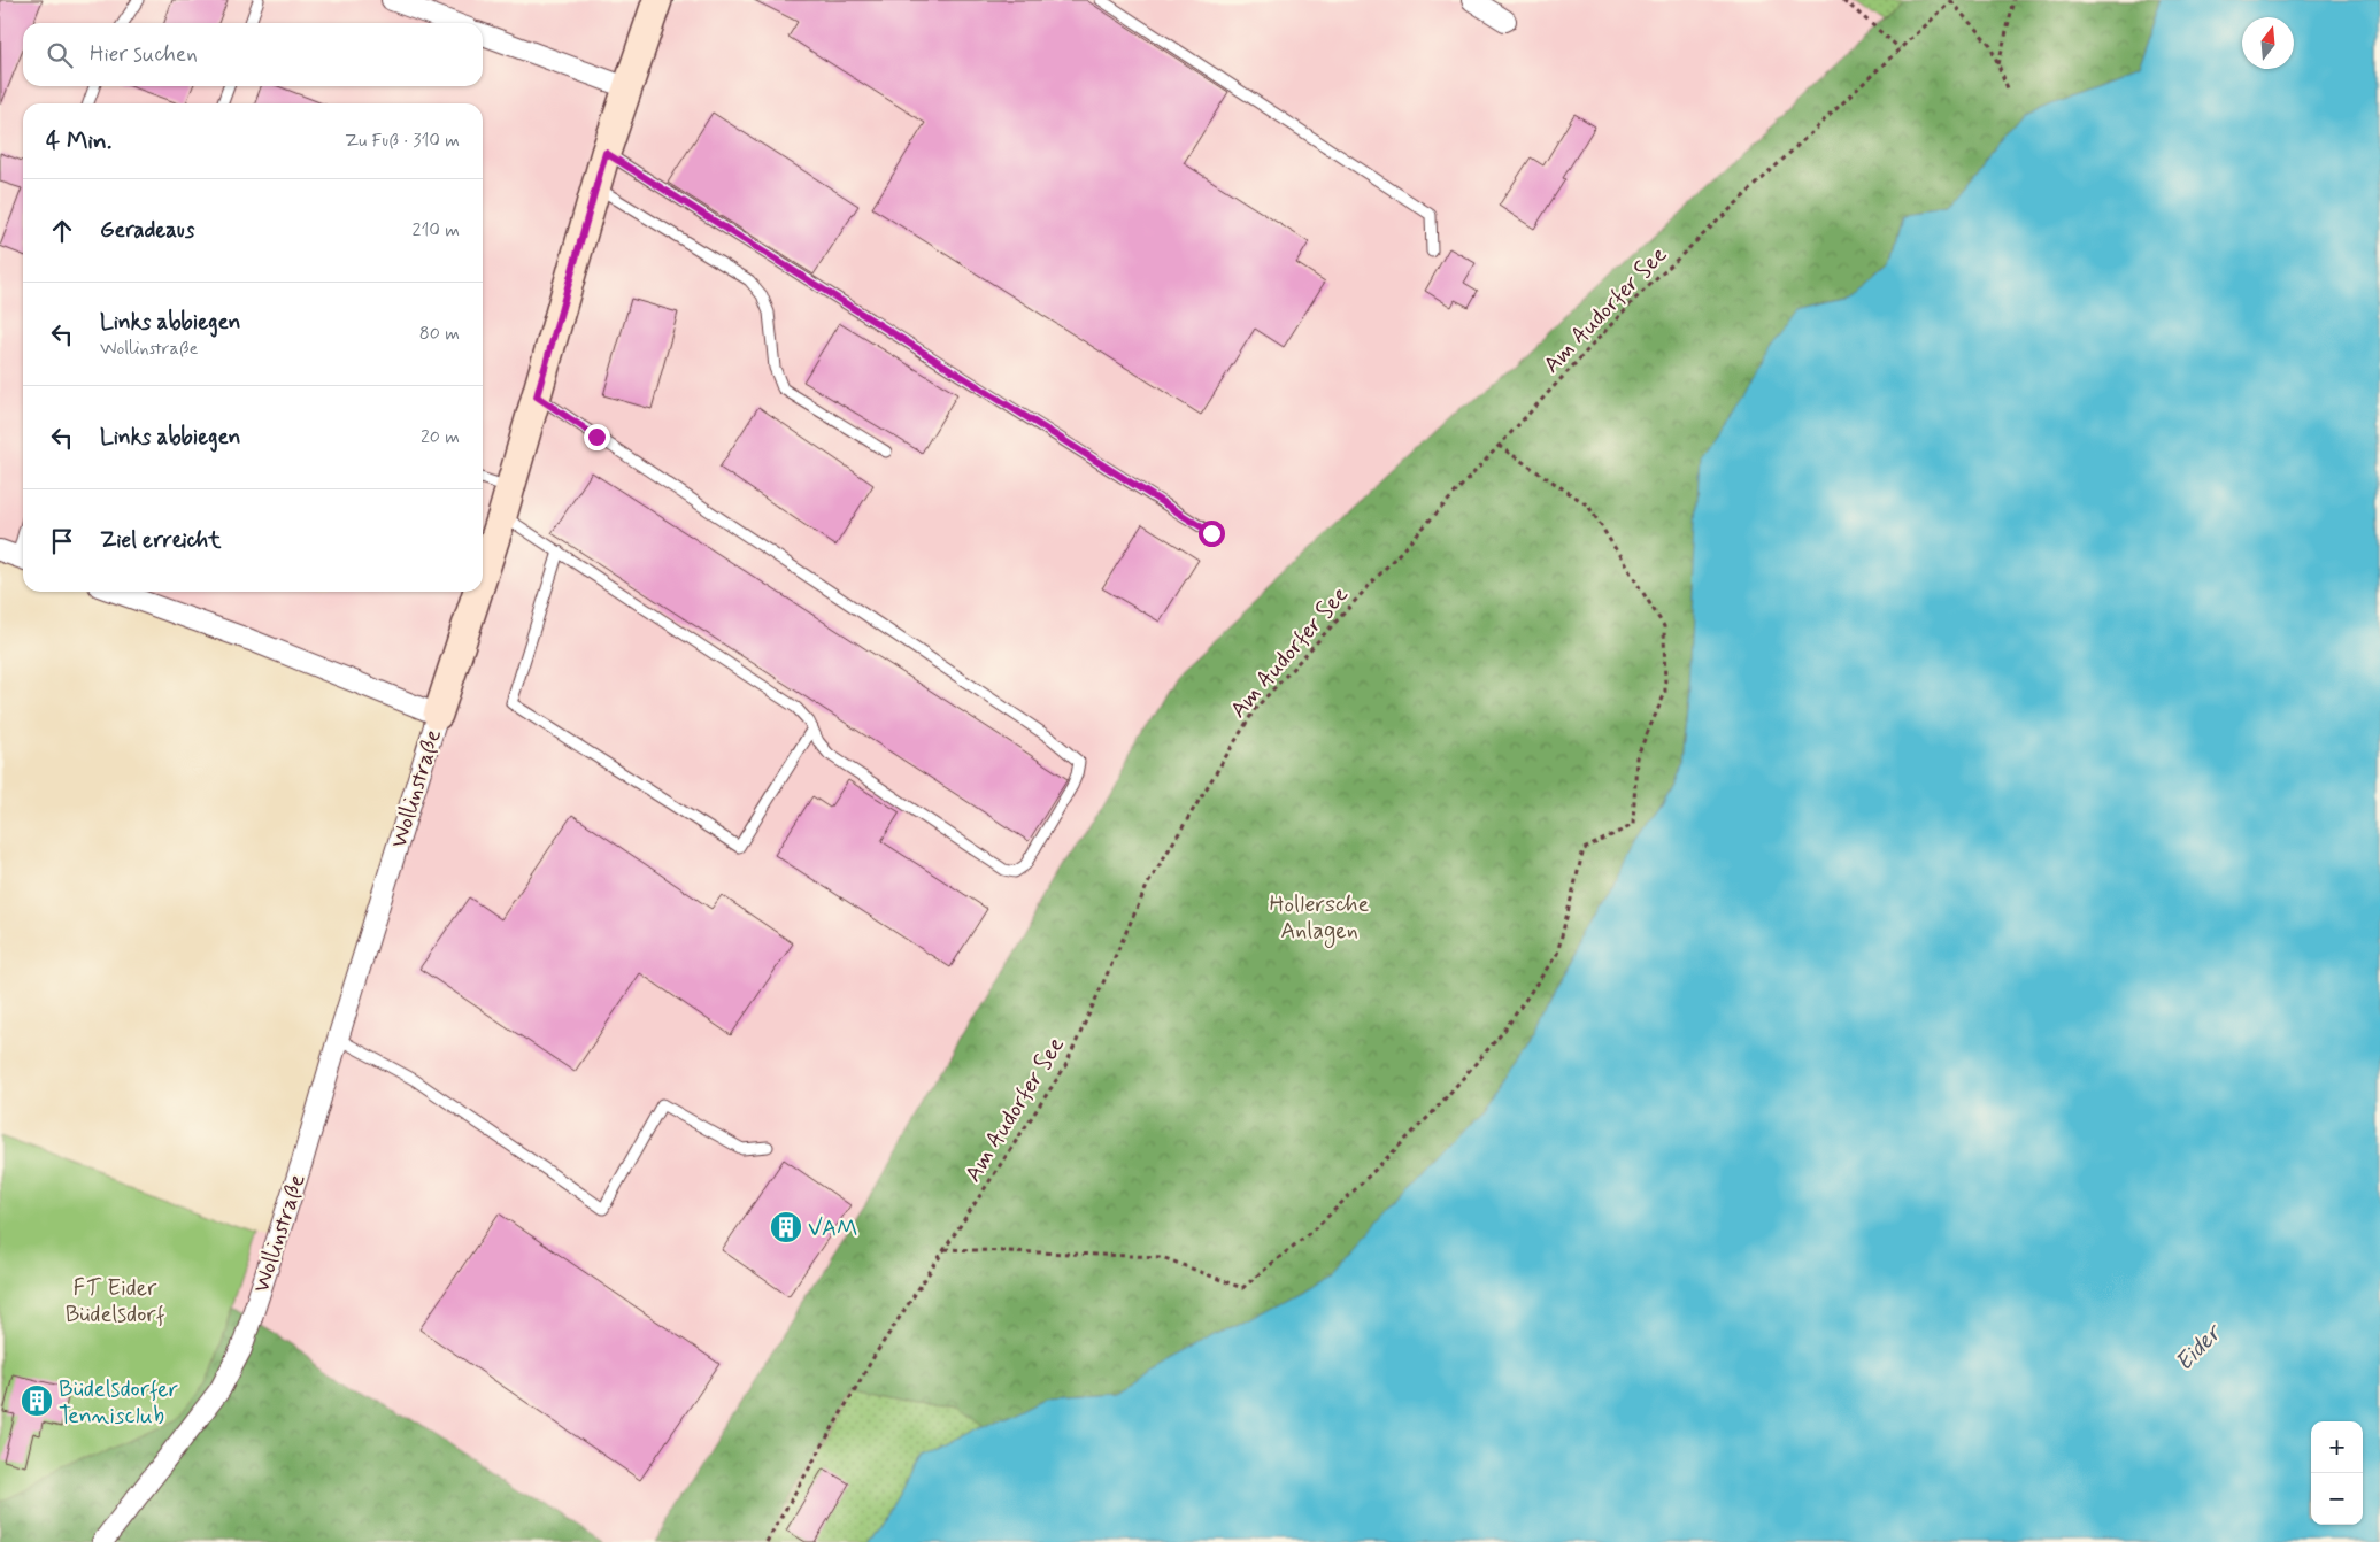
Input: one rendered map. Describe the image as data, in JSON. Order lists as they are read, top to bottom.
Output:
{
  "streets": {
    "street": ["Wollinstraße"],
    "path": ["Am Audorfer See"]
  },
  "water": ["Eider"],
  "parks": ["Hollersche Anlagen", "FT Eider Büdelsdorf"],
  "places": {
    "building": ["VAM", "Büdelsdorfer Tennisclub"]
  },
  "north": "top",
  "page": {
    "search": "Hier suchen",
    "heading": ["4 Min.", "Zu Fuß · 310 m"],
    "list": [
      ["Geradeaus", "210 m"],
      ["Links abbiegen", "Wollinstraße", "80 m"],
      ["Links abbiegen", "20 m"],
      "Ziel erreicht"
    ],
    "map_buttons": ["+", "−"]
  }
}
